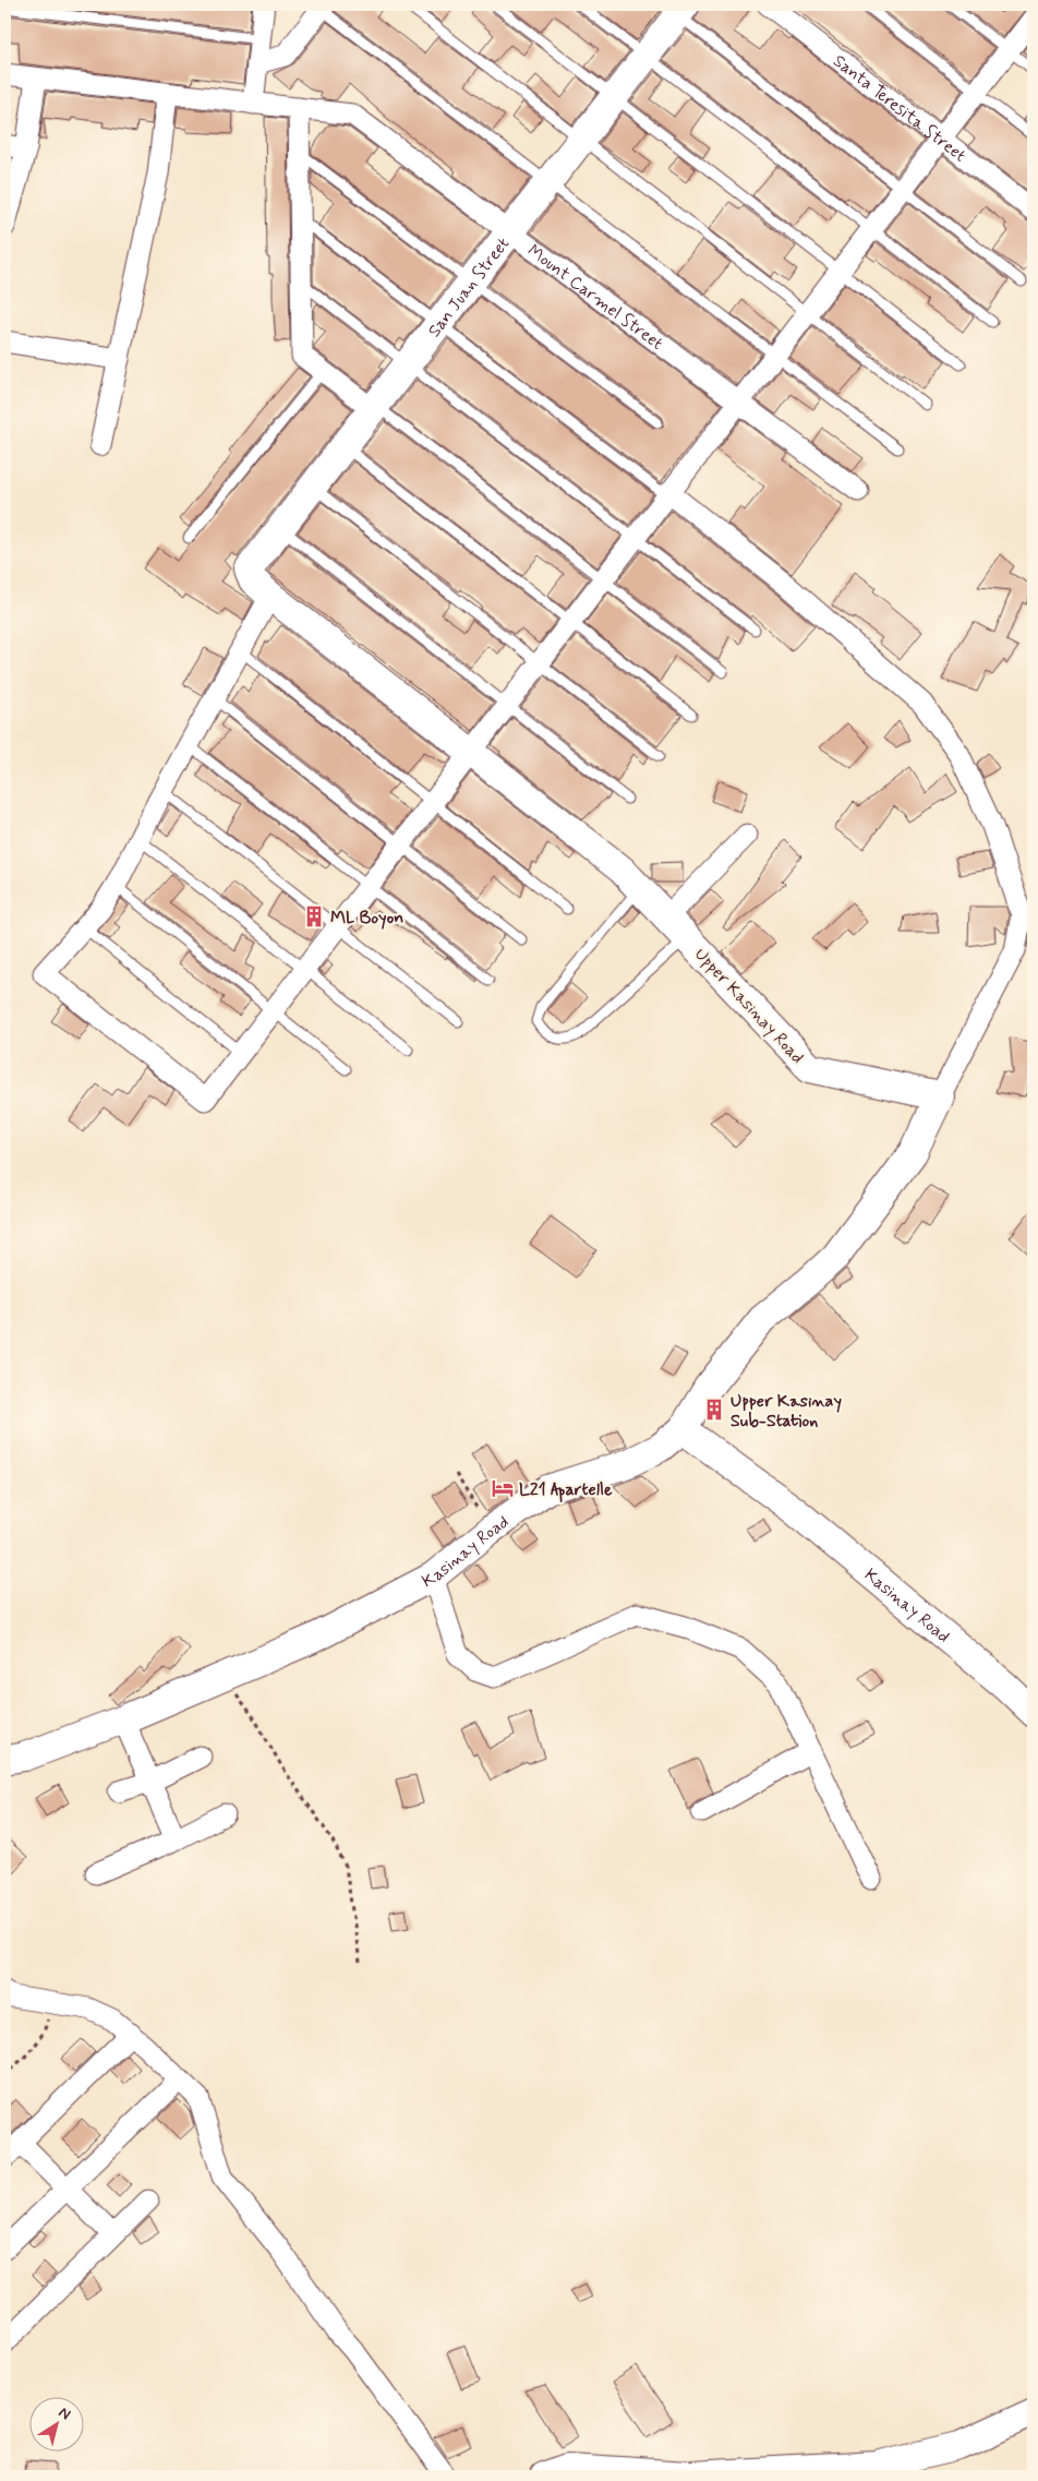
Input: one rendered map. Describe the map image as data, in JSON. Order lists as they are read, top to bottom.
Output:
{
  "streets": {
    "street": [
      "Santa Teresita Street",
      "San Juan Street",
      "Mount Carmel Street",
      "Upper Kasinay Road",
      "Kasinay Road"
    ]
  },
  "crossings": [
    ["San Juan Street", "Mount Carmel Street"],
    ["San Juan Street", "Upper Kasinay Road"]
  ],
  "places": {
    "building": ["ML Boyon", "Upper Kasinay Sub-Station"],
    "hotel": ["L21 Apartelle"]
  },
  "north": "top right"
}
